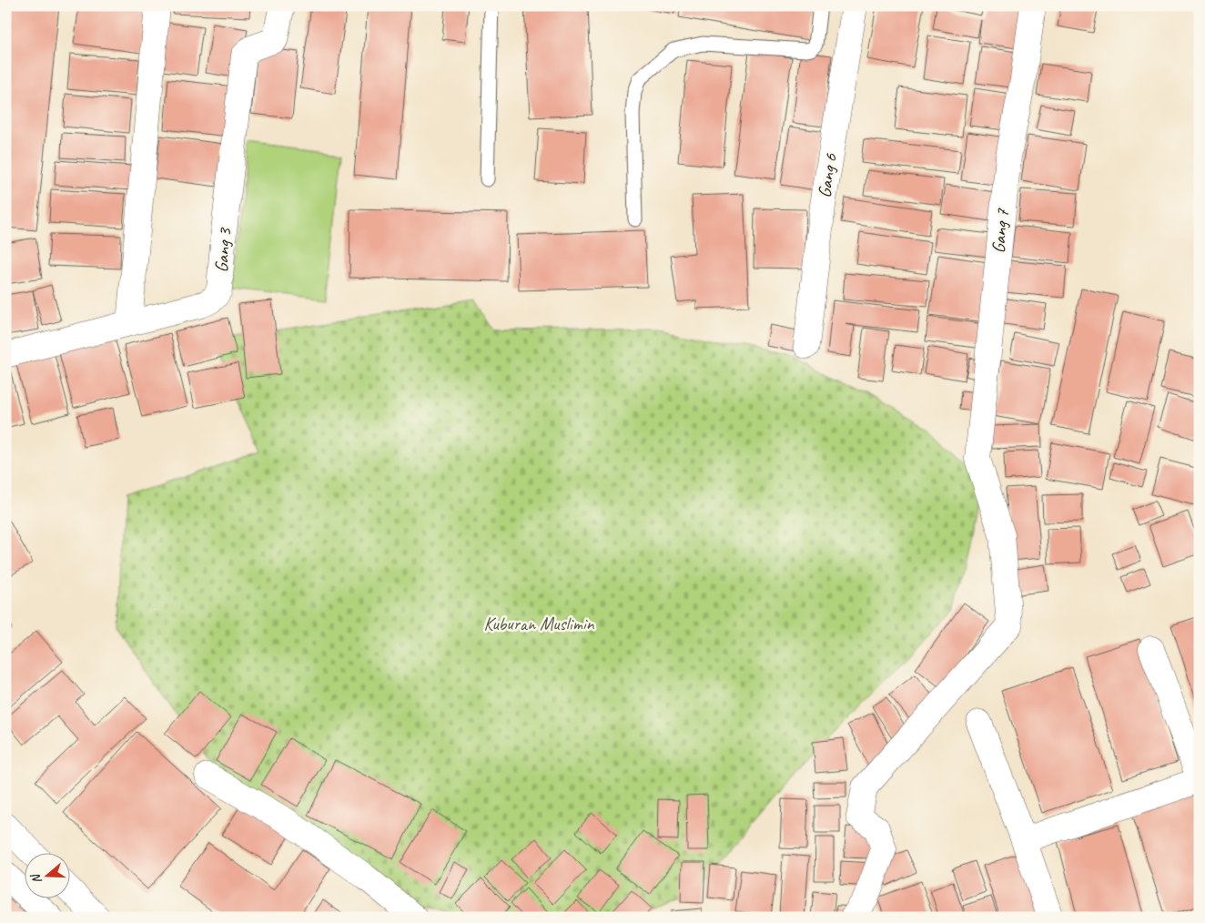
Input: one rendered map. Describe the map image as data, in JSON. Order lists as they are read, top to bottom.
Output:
{
  "streets": {
    "street": ["Gang 6", "Gang 7", "Gang 3"]
  },
  "parks": ["Kuburan Muslimin"],
  "north": "left"
}
